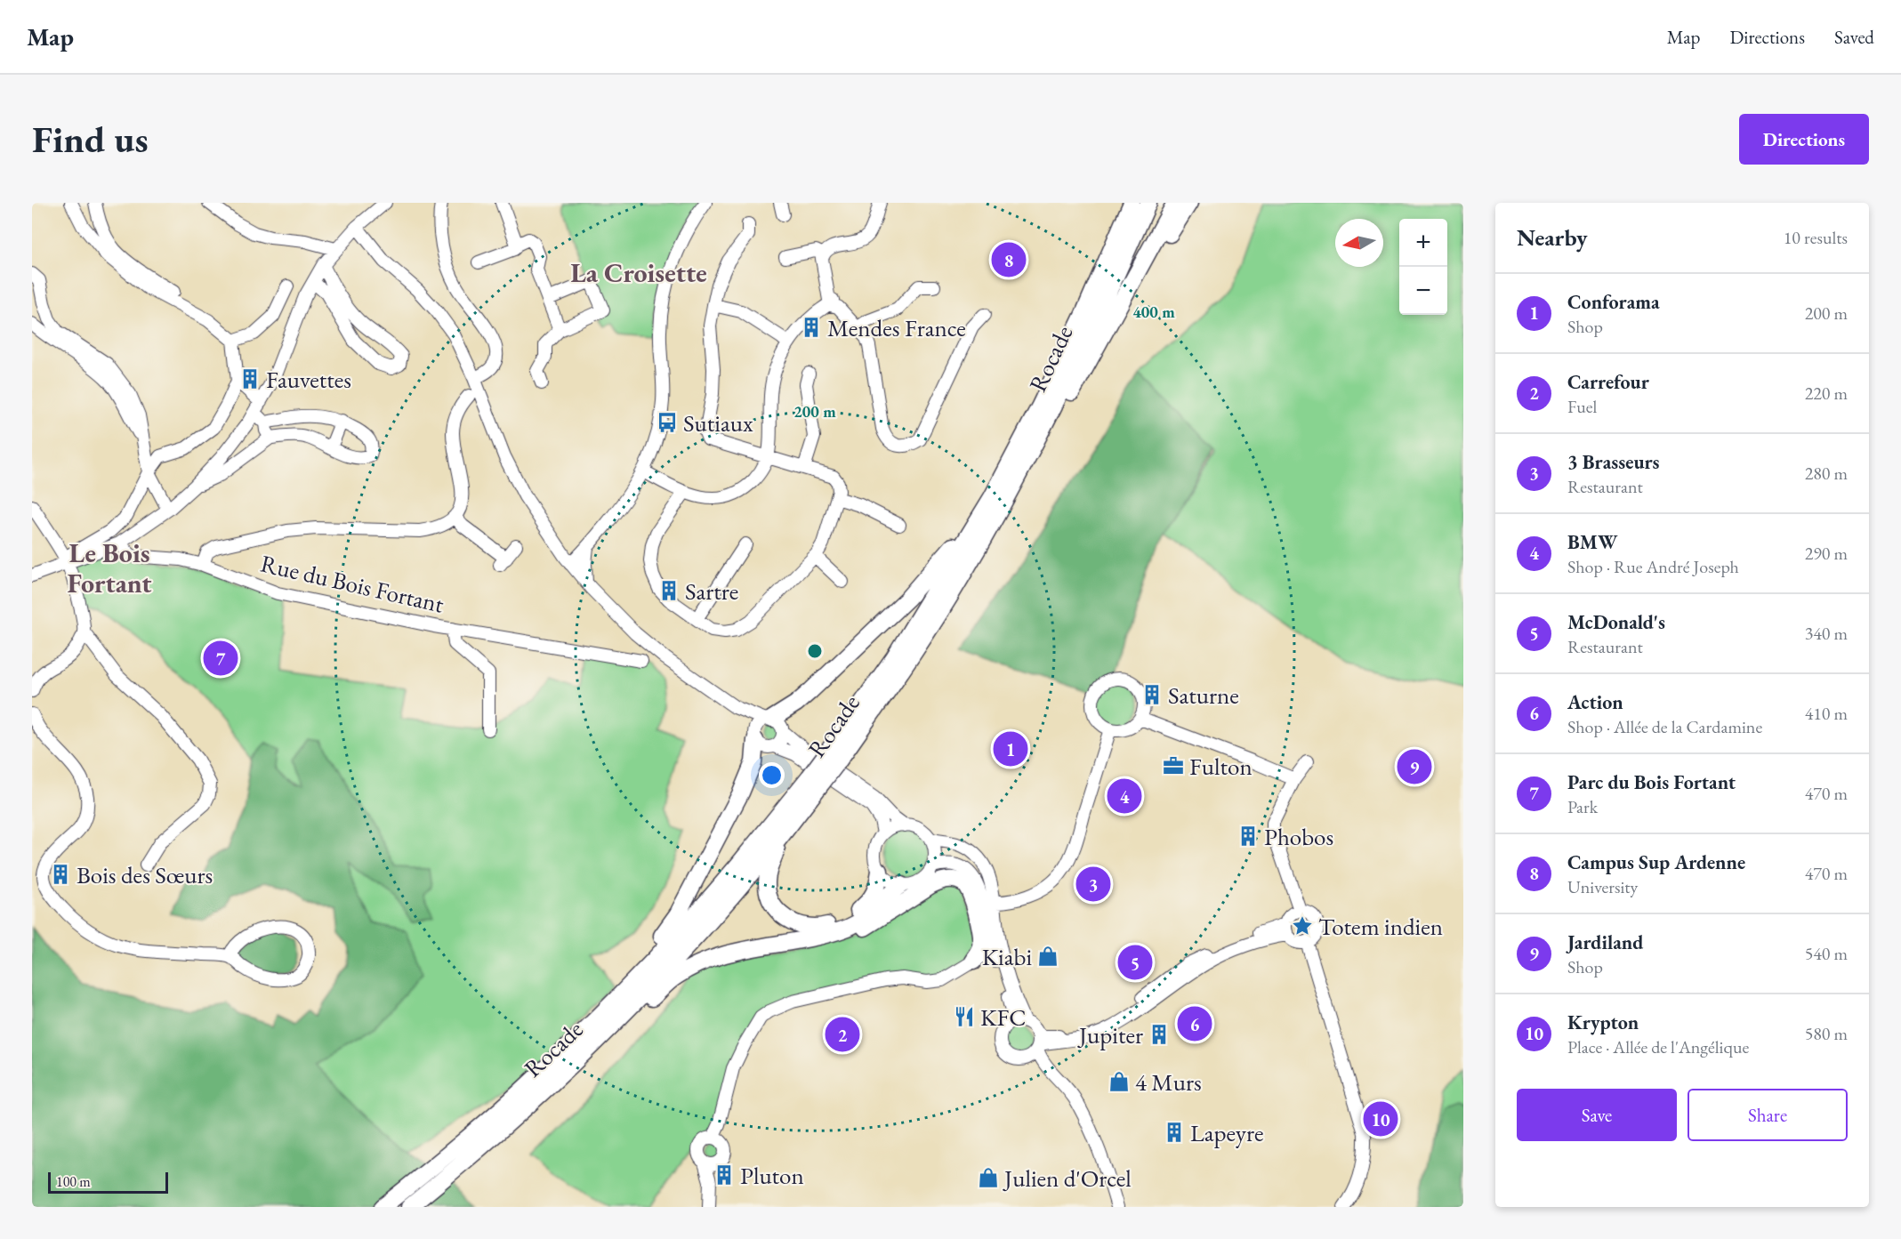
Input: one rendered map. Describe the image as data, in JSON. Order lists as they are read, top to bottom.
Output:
{
  "streets": {
    "highway": ["Rocade"],
    "street": ["Rue du Bois Fortant"]
  },
  "districts": ["La Croisette", "Le Bois Fortant"],
  "places": {
    "building": [
      "Mendes France",
      "Fauvettes",
      "Sartre",
      "Saturne",
      "Phobos",
      "Bois des Sœurs",
      "Jupiter",
      "Lapeyre",
      "Pluton"
    ],
    "bus stop": ["Sutiaux"],
    "office": ["Fulton"],
    "place": ["Totem indien"],
    "shop": ["Kiabi", "4 Murs", "Julien d'Orcel"],
    "restaurant": ["KFC"]
  },
  "scale_bar": "100 m",
  "north": "left",
  "page": {
    "header": "Map",
    "nav": ["Map", "Directions", "Saved"],
    "buttons": [
      "Directions",
      ["Save", "Share"]
    ],
    "title": "Find us",
    "heading": ["Nearby", "10 results"],
    "map_buttons": ["+", "−"],
    "pins": [
      "8",
      "7",
      "1",
      "9",
      "4",
      "3",
      "5",
      "6",
      "2",
      "10"
    ],
    "list": [
      {
        "mark": "1",
        "name": "Conforama",
        "note": "Shop",
        "value": "200 m"
      },
      {
        "mark": "2",
        "name": "Carrefour",
        "note": "Fuel",
        "value": "220 m"
      },
      {
        "mark": "3",
        "name": "3 Brasseurs",
        "note": "Restaurant",
        "value": "280 m"
      },
      {
        "mark": "4",
        "name": "BMW",
        "note": "Shop · Rue André Joseph",
        "value": "290 m"
      },
      {
        "mark": "5",
        "name": "McDonald's",
        "note": "Restaurant",
        "value": "340 m"
      },
      {
        "mark": "6",
        "name": "Action",
        "note": "Shop · Allée de la Cardamine",
        "value": "410 m"
      },
      {
        "mark": "7",
        "name": "Parc du Bois Fortant",
        "note": "Park",
        "value": "470 m"
      },
      {
        "mark": "8",
        "name": "Campus Sup Ardenne",
        "note": "University",
        "value": "470 m"
      },
      {
        "mark": "9",
        "name": "Jardiland",
        "note": "Shop",
        "value": "540 m"
      },
      {
        "mark": "10",
        "name": "Krypton",
        "note": "Place · Allée de l'Angélique",
        "value": "580 m"
      }
    ],
    "scale": "100 m"
  },
  "rings": ["400 m", "200 m"]
}
